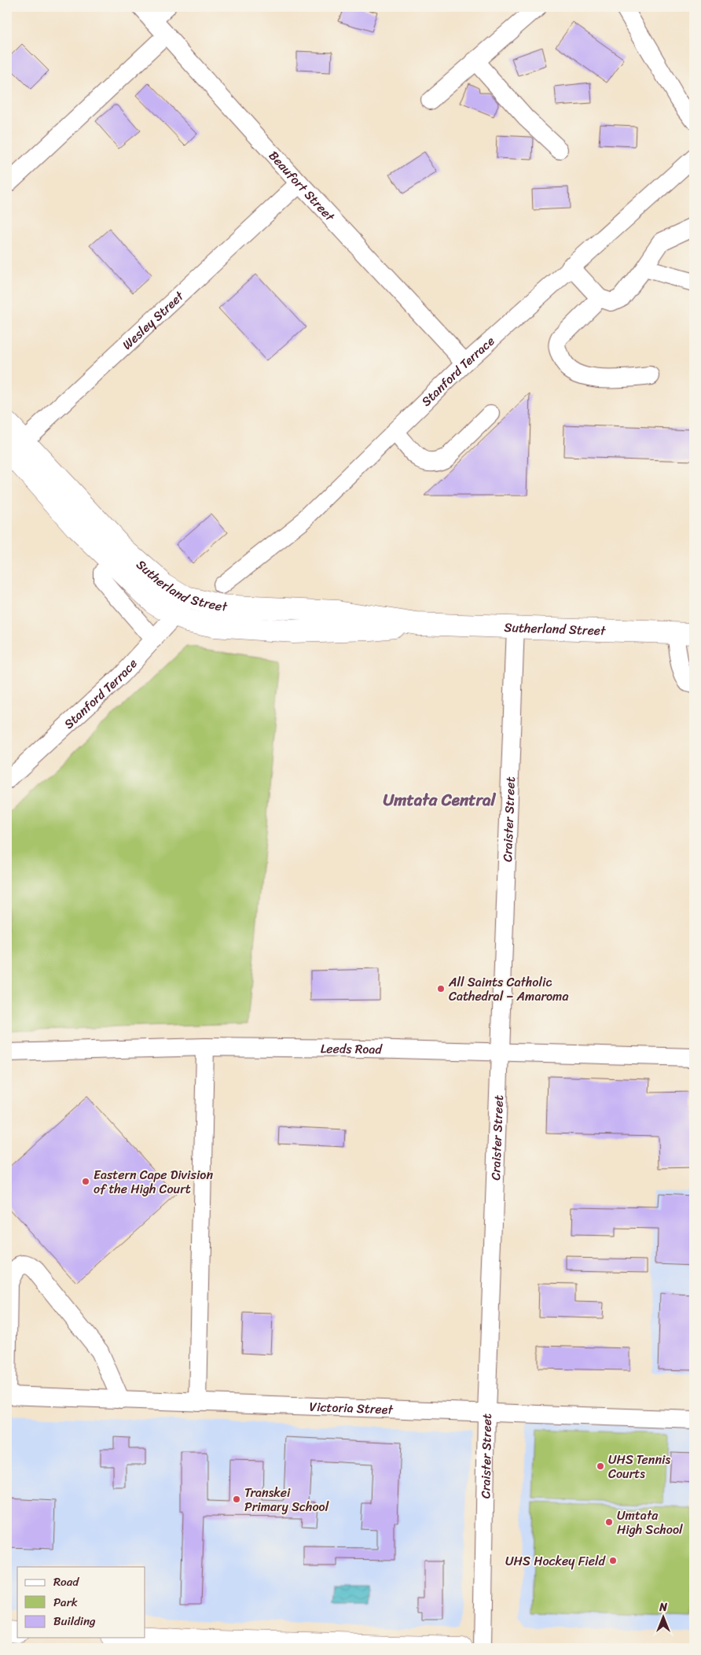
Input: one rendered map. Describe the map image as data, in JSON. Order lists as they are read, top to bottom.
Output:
{
  "streets": {
    "main road": ["Sutherland Street"],
    "street": [
      "Beaufort Street",
      "Wesley Street",
      "Stanford Terrace",
      "Craister Street",
      "Leeds Road",
      "Victoria Street"
    ]
  },
  "crossings": [
    ["Beaufort Street", "Wesley Street"],
    ["Beaufort Street", "Stanford Terrace"],
    ["Wesley Street", "Sutherland Street"],
    ["Stanford Terrace", "Sutherland Street"],
    ["Sutherland Street", "Craister Street"],
    ["Craister Street", "Leeds Road"],
    ["Craister Street", "Victoria Street"]
  ],
  "districts": ["Umtata Central"],
  "places": [
    "All Saints Catholic Cathedral – Amaroma",
    "Eastern Cape Division of the High Court",
    "UHS Tennis Courts",
    "Transkei Primary School",
    "Umtata High School",
    "UHS Hockey Field"
  ],
  "legend": ["Road", "Park", "Building"],
  "north": "top"
}
